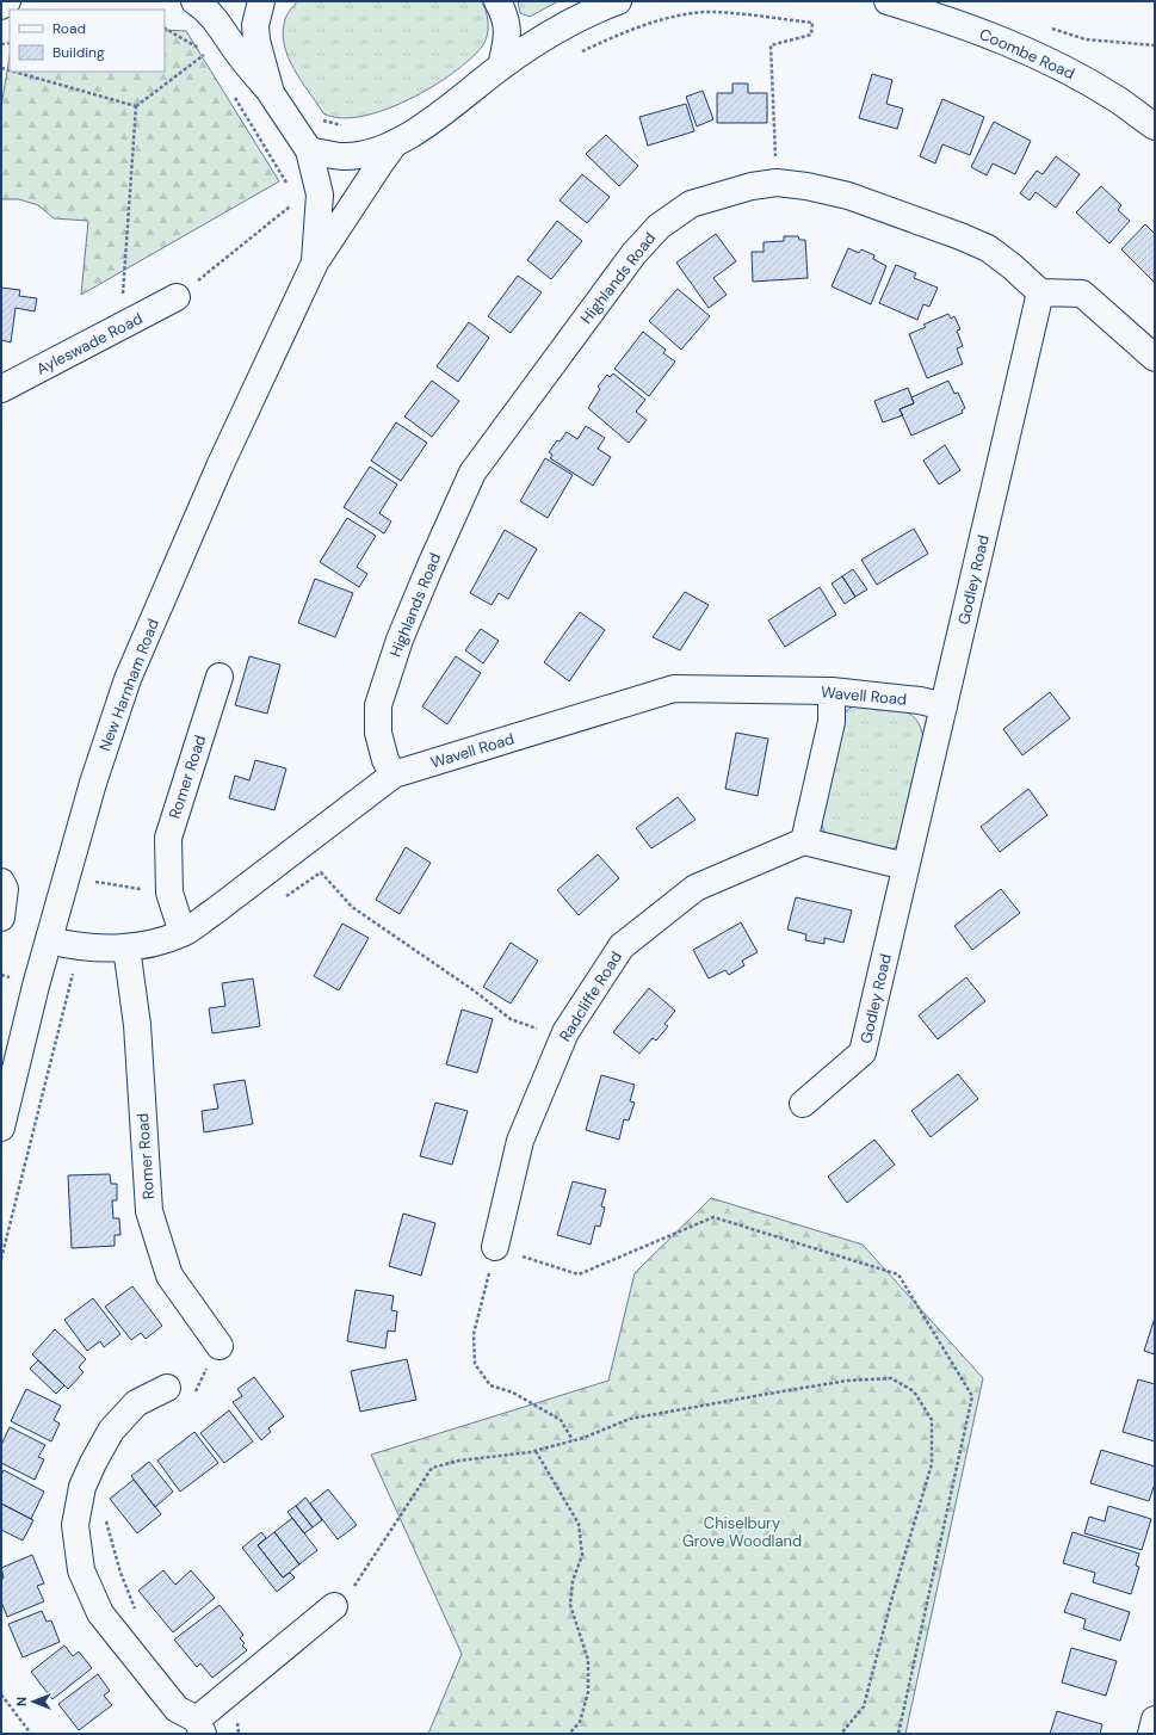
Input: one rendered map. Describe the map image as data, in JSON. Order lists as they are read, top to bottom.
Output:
{
  "streets": {
    "main road": [
      "Coombe Road",
      "Highlands Road",
      "Ayleswade Road",
      "Godley Road",
      "New Harnham Road",
      "Wavell Road",
      "Romer Road",
      "Radcliffe Road"
    ]
  },
  "crossings": [
    ["Highlands Road", "Godley Road"],
    ["Highlands Road", "Wavell Road"],
    ["Godley Road", "Wavell Road"],
    ["New Harnham Road", "Wavell Road"],
    ["Wavell Road", "Romer Road"]
  ],
  "parks": ["Chiselbury Grove Woodland"],
  "legend": ["Road", "Building"],
  "north": "left"
}
